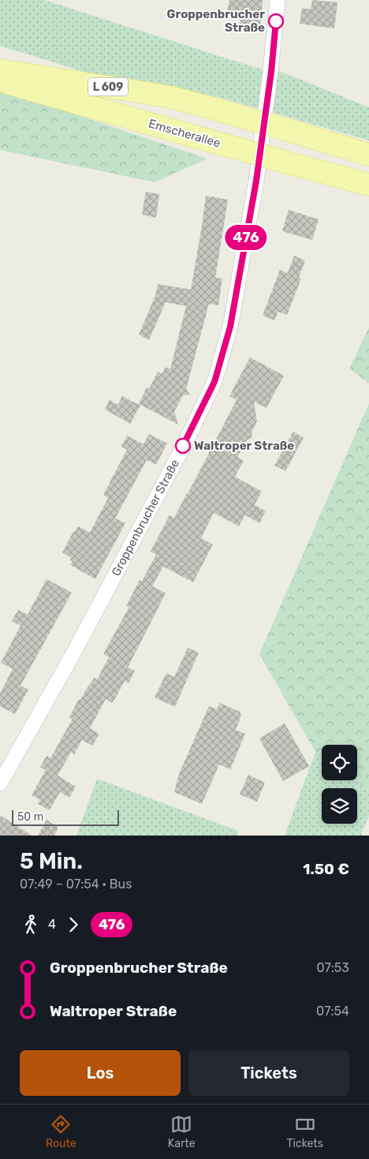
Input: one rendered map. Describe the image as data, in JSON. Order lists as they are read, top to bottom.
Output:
{
  "streets": {
    "main road": ["L 609", "Emscherallee"],
    "street": ["Groppenbrucher Straße"]
  },
  "places": ["Groppenbrucher Straße", "Waltroper Straße"],
  "lines": ["bus line 476"],
  "scale_bar": "50 m",
  "page": {
    "on_map": "476",
    "scale": "50 m",
    "heading": ["5 Min.", "07:49 – 07:54 · Bus", "1.50 €"],
    "legs": ["4", "476"],
    "list": [
      {
        "name": "Groppenbrucher Straße",
        "value": "07:53"
      },
      {
        "name": "Waltroper Straße",
        "value": "07:54"
      }
    ],
    "buttons": ["Los", "Tickets"],
    "tabs": ["Route", "Karte", "Tickets"]
  }
}
